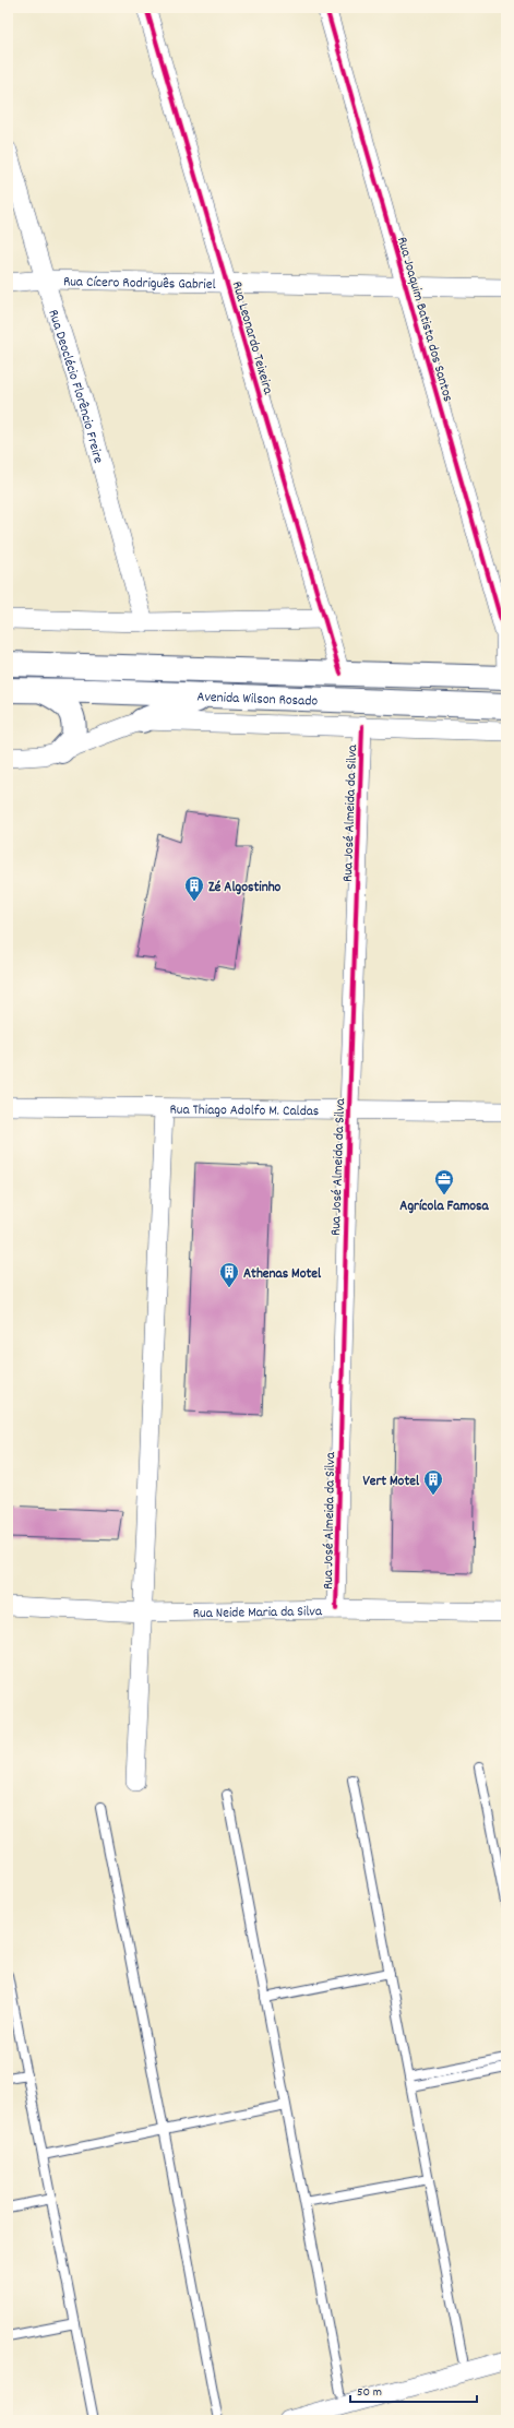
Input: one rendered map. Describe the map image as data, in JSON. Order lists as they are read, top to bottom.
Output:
{
  "streets": {
    "highway": ["Avenida Wilson Rosado"],
    "street": [
      "Rua Cícero Rodriguês Gabriel",
      "Rua Joaquim Batista dos Santos",
      "Rua Leonardo Teixeira",
      "Rua Deoclécio Florêncio Freire",
      "Rua José Almeida da Silva",
      "Rua Thiago Adolfo M. Caldas",
      "Rua Neide Maria da Silva"
    ]
  },
  "crossings": [
    ["Rua Cícero Rodriguês Gabriel", "Rua Joaquim Batista dos Santos"],
    ["Rua Cícero Rodriguês Gabriel", "Rua Leonardo Teixeira"],
    ["Rua Cícero Rodriguês Gabriel", "Rua Deoclécio Florêncio Freire"],
    ["Rua Joaquim Batista dos Santos", "Avenida Wilson Rosado"],
    ["Rua Leonardo Teixeira", "Avenida Wilson Rosado"],
    ["Rua José Almeida da Silva", "Rua Thiago Adolfo M. Caldas"],
    ["Rua José Almeida da Silva", "Rua Neide Maria da Silva"]
  ],
  "places": {
    "building": ["Zé Algostinho", "Athenas Motel", "Vert Motel"],
    "office": ["Agrícola Famosa"]
  },
  "scale_bar": "50 m"
}
